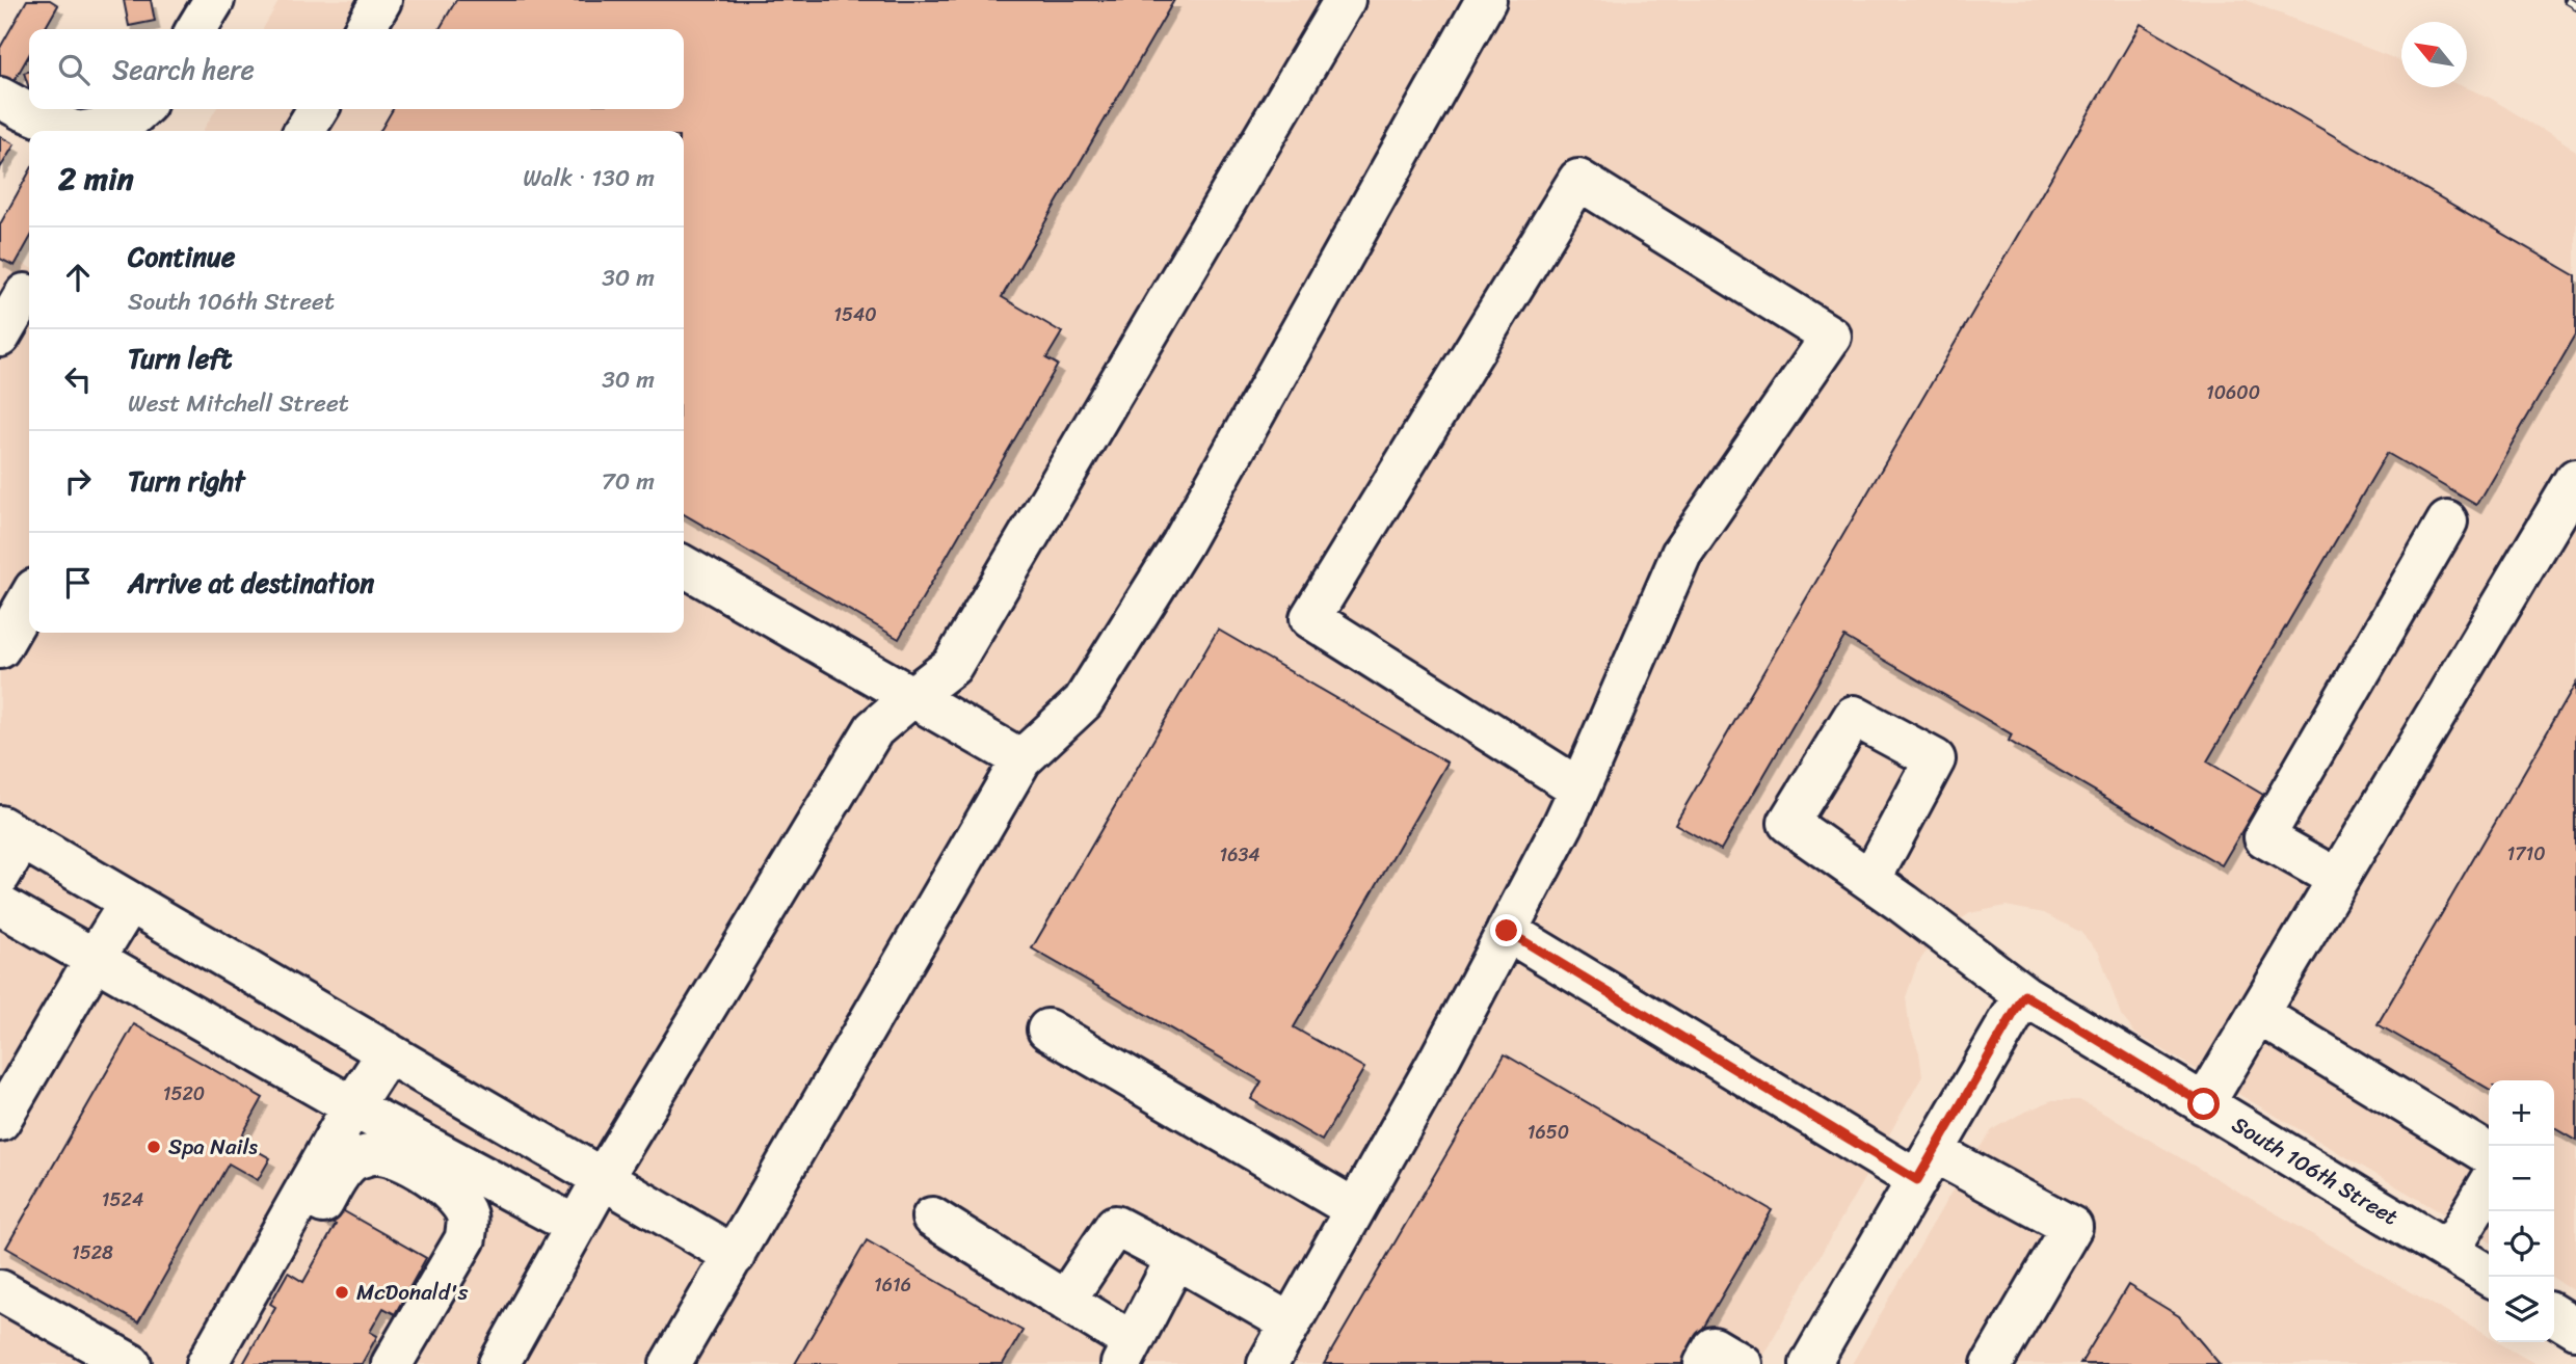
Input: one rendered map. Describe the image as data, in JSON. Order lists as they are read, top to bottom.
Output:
{
  "streets": {
    "street": ["South 106th Street"]
  },
  "places": ["Spa Nails", "McDonald's"],
  "house_numbers": [
    "1540",
    "10600",
    "1710",
    "1634",
    "1520",
    "1650",
    "1524",
    "1528",
    "1616"
  ],
  "north": "top left",
  "page": {
    "search": "Search here",
    "heading": ["2 min", "Walk · 130 m"],
    "list": [
      ["Continue", "South 106th Street", "30 m"],
      ["Turn left", "West Mitchell Street", "30 m"],
      ["Turn right", "70 m"],
      "Arrive at destination"
    ],
    "map_buttons": ["+", "−"]
  }
}
